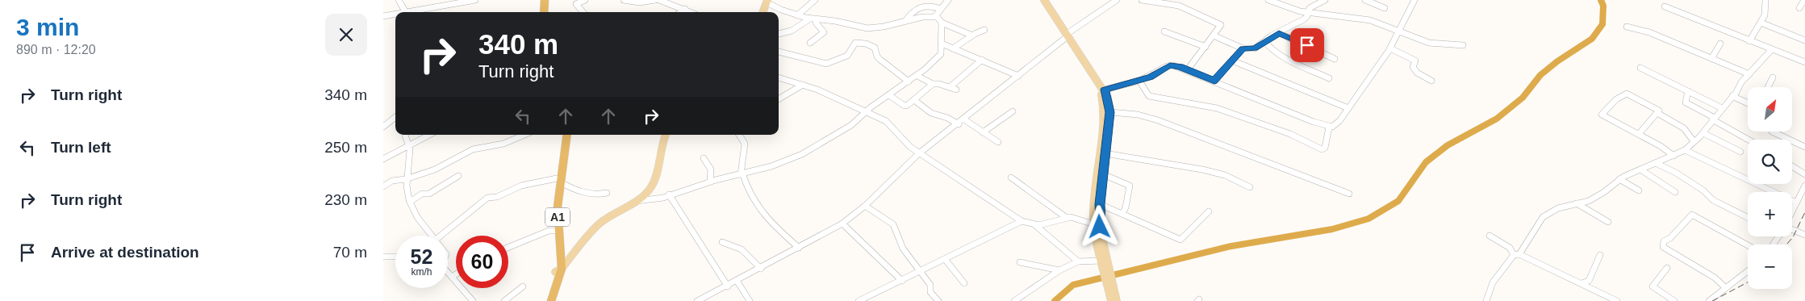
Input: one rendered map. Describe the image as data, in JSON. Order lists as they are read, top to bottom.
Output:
{
  "streets": {
    "highway": ["A1"]
  },
  "north": "top right",
  "page": {
    "heading": ["3 min", "890 m · 12:20"],
    "turn": ["340 m", "Turn right"],
    "list": [
      {
        "name": "Turn right",
        "value": "340 m"
      },
      {
        "name": "Turn left",
        "value": "250 m"
      },
      {
        "name": "Turn right",
        "value": "230 m"
      },
      {
        "name": "Arrive at destination",
        "value": "70 m"
      }
    ],
    "map_buttons": ["+", "−"],
    "speed": "52 km/h",
    "limit": "60"
  }
}
